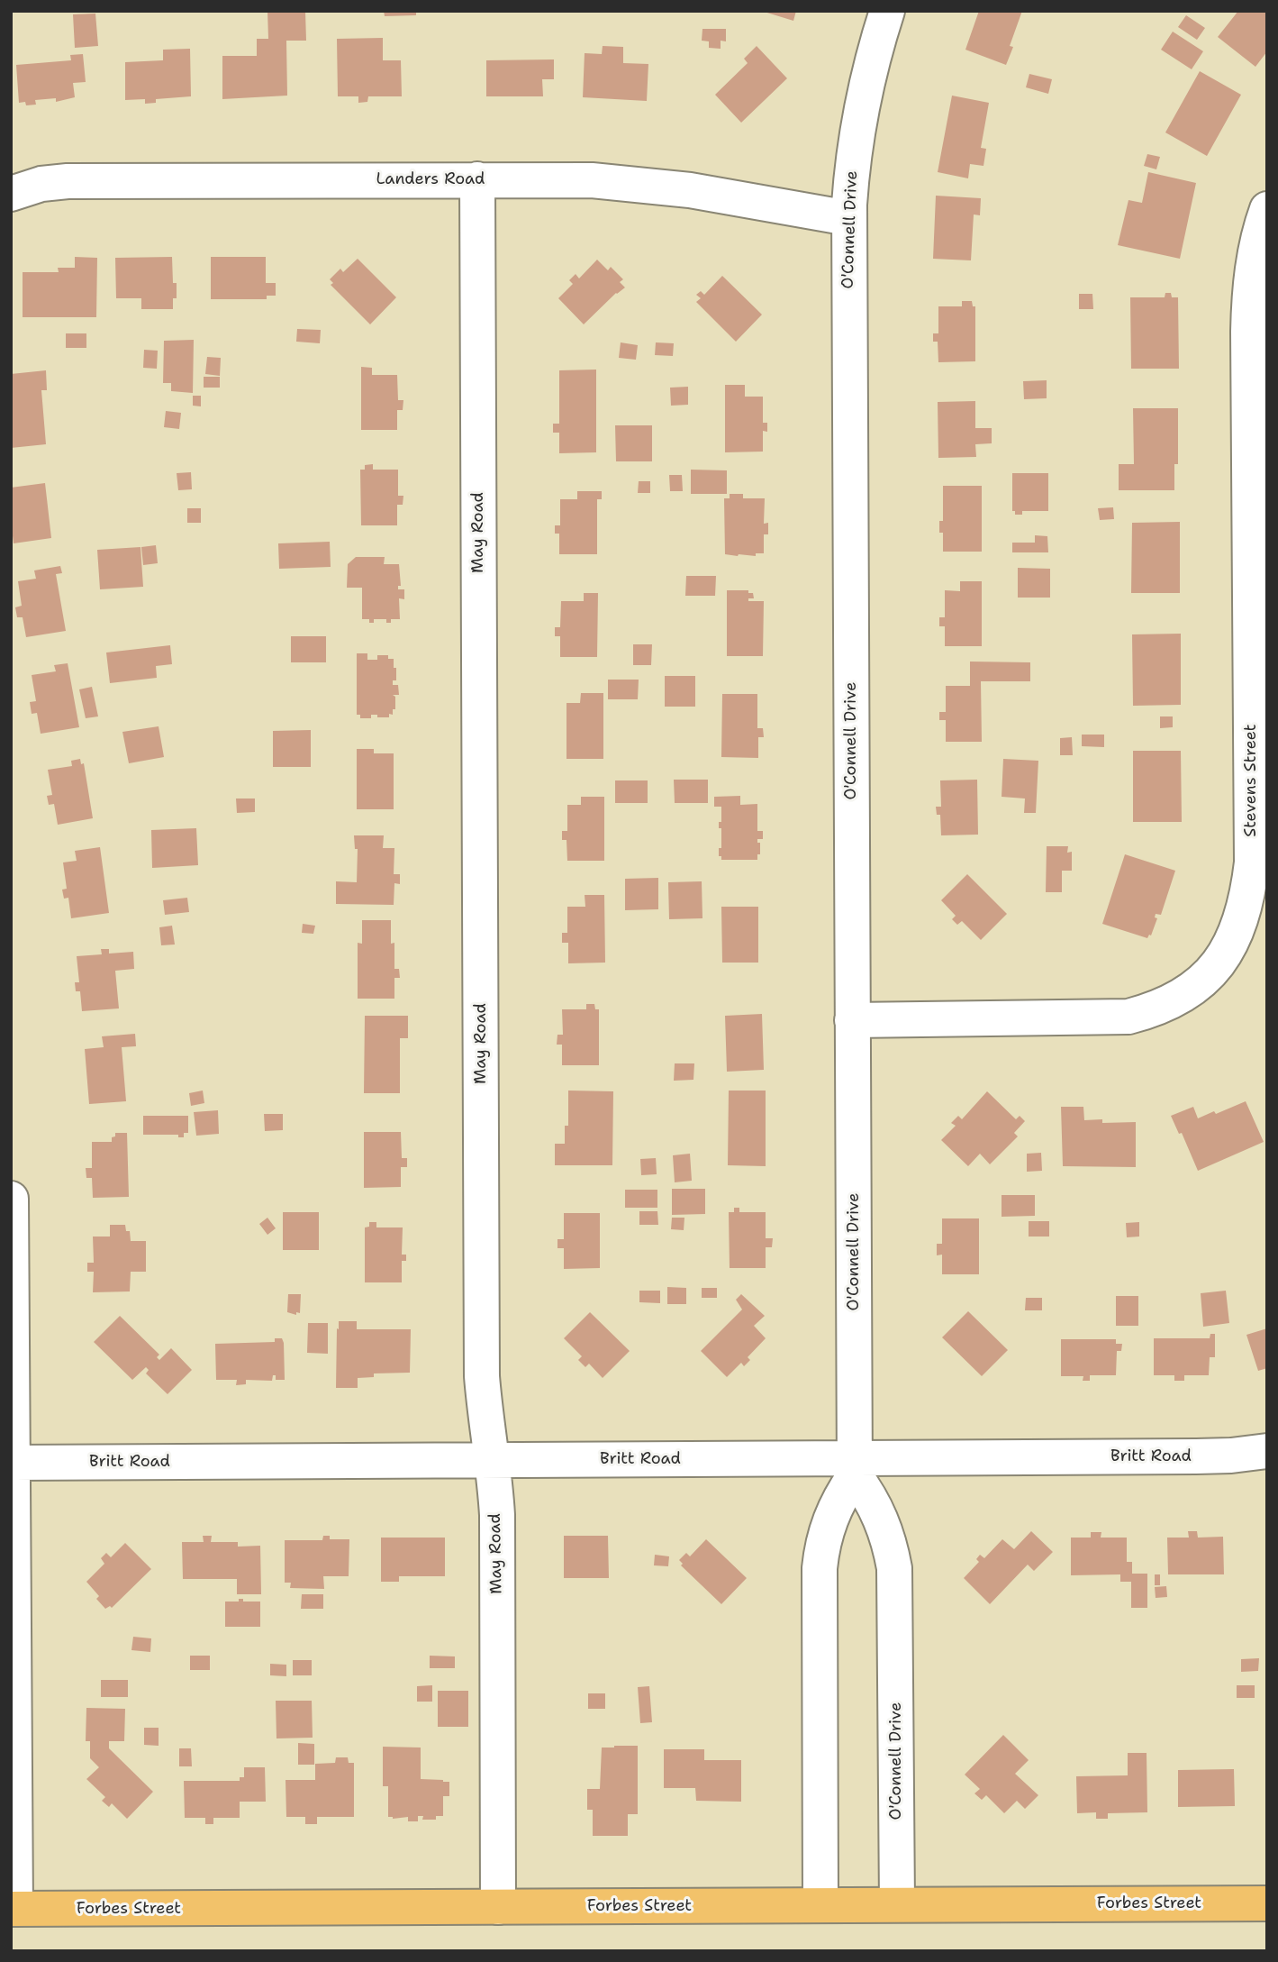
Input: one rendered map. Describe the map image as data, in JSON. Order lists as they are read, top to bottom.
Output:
{
  "streets": {
    "main road": ["Forbes Street"],
    "street": [
      "Landers Road",
      "O'Connell Drive",
      "May Road",
      "Stevens Street",
      "Britt Road"
    ]
  },
  "crossings": [
    ["Landers Road", "O'Connell Drive"],
    ["Landers Road", "May Road"],
    ["O'Connell Drive", "Stevens Street"],
    ["O'Connell Drive", "Britt Road"],
    ["O'Connell Drive", "Forbes Street"],
    ["May Road", "Britt Road"],
    ["May Road", "Forbes Street"]
  ]
}
